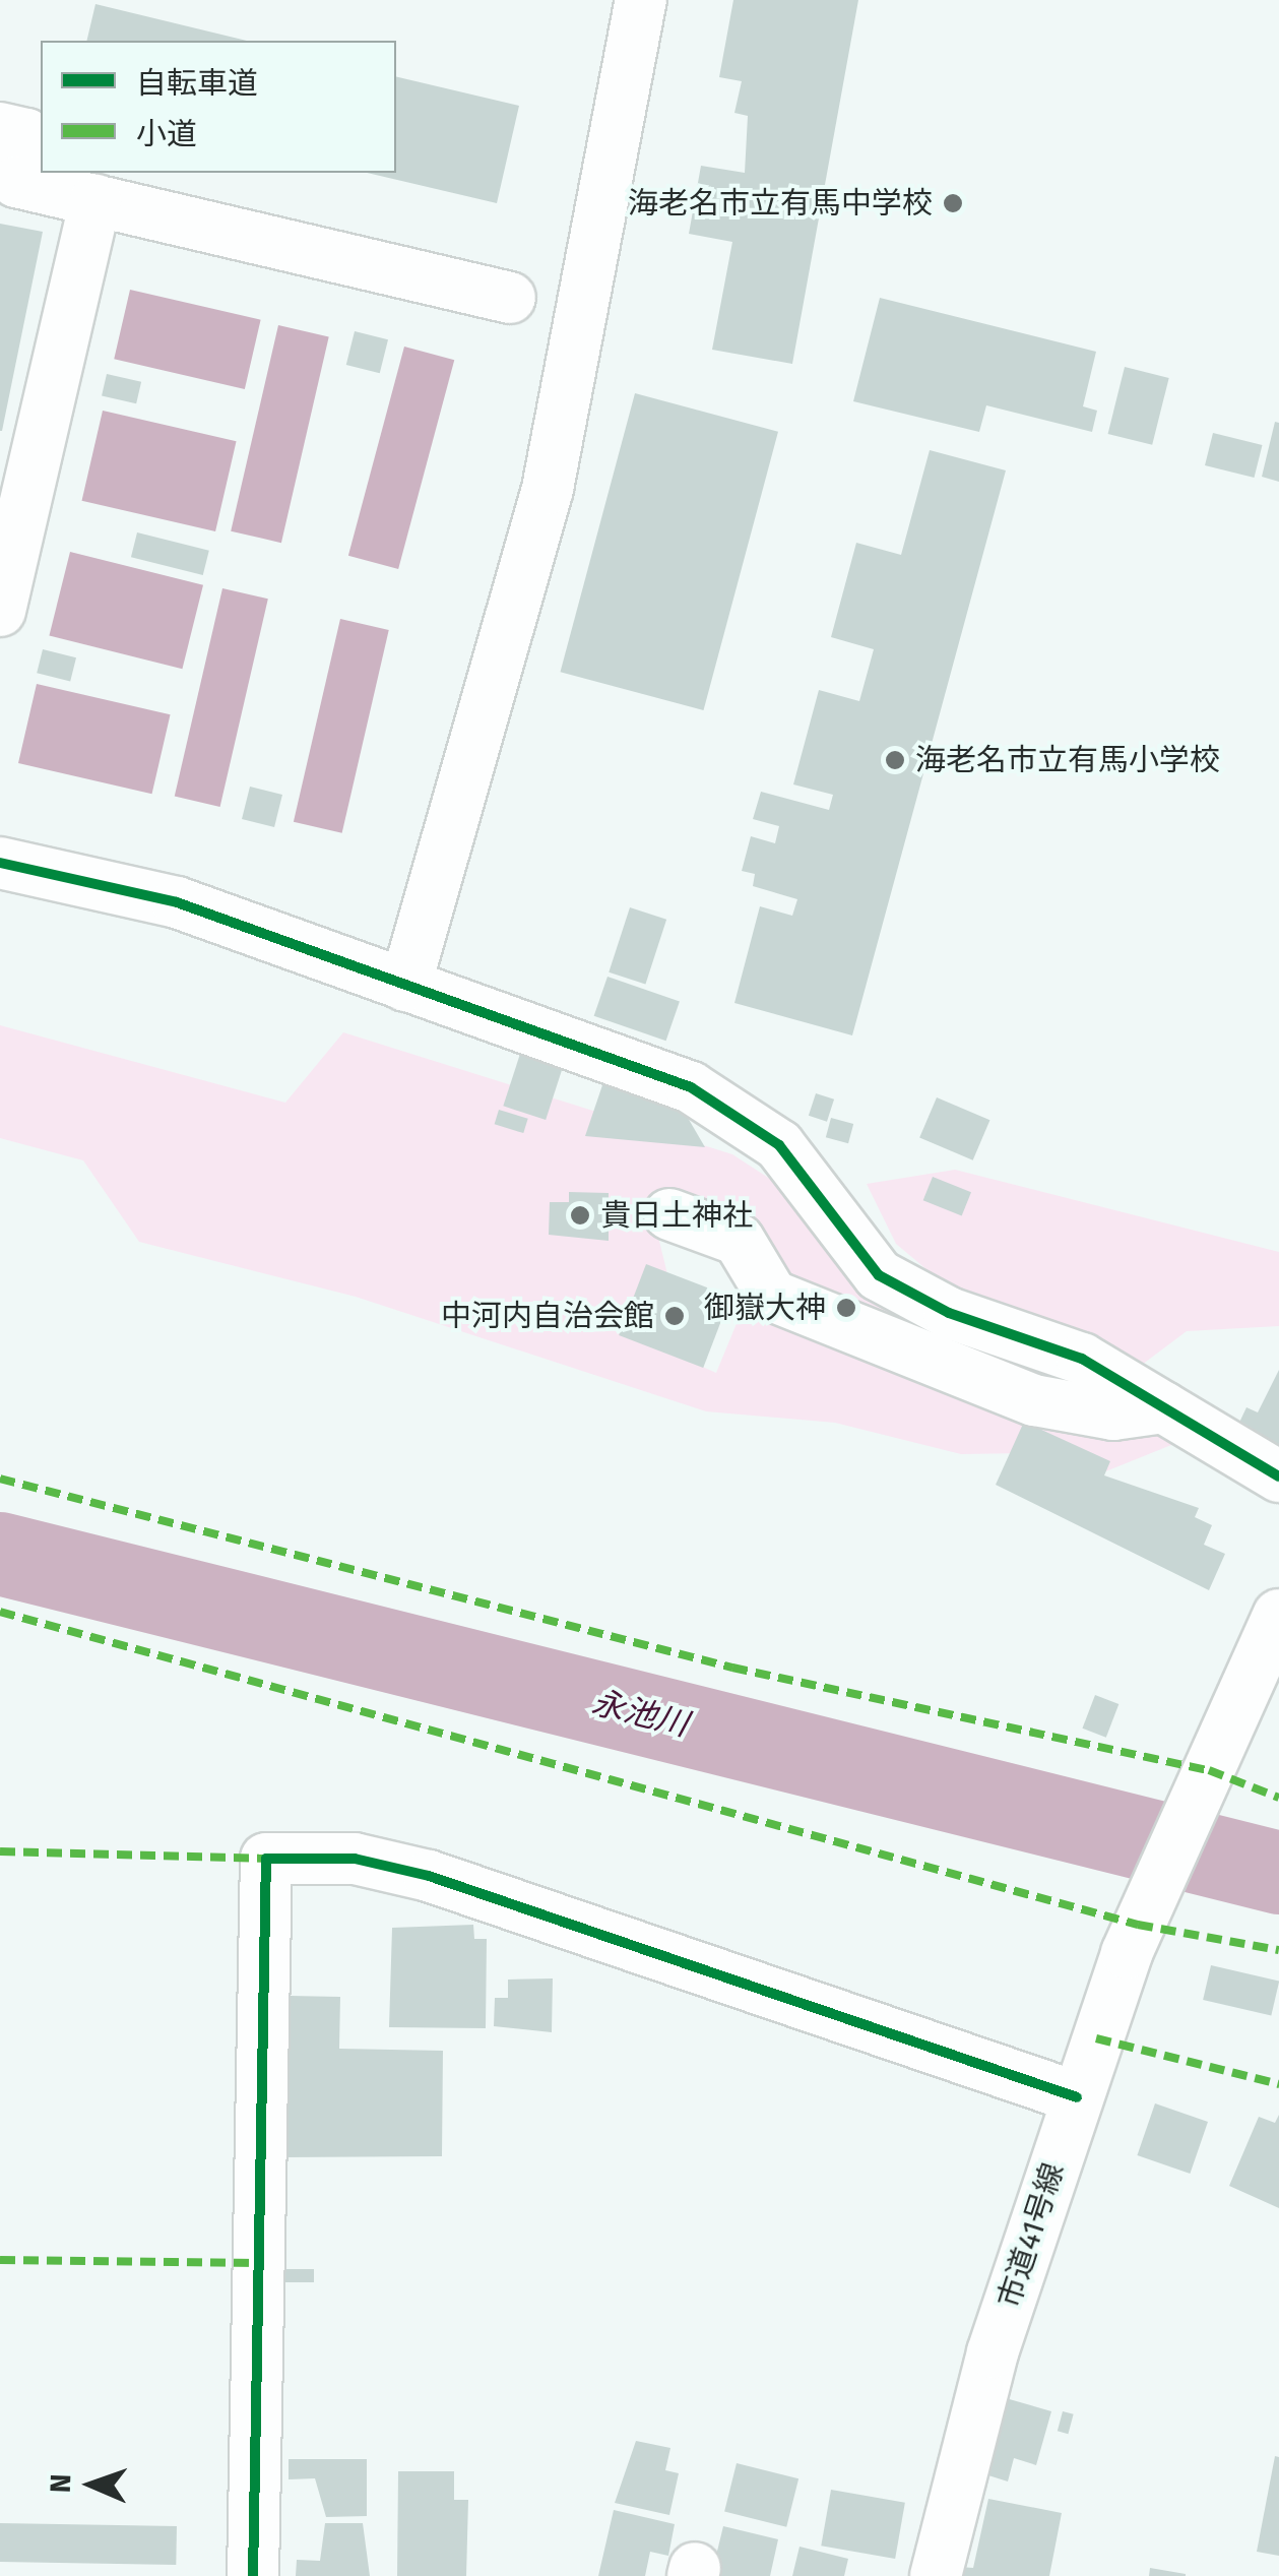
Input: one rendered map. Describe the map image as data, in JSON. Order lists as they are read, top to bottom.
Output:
{
  "streets": {
    "street": ["市道41号線"]
  },
  "water": ["永池川"],
  "places": [
    "海老名市立有馬中学校",
    "海老名市立有馬小学校",
    "貴日土神社",
    "御嶽大神",
    "中河内自治会館"
  ],
  "legend": ["自転車道", "小道"],
  "north": "left"
}
